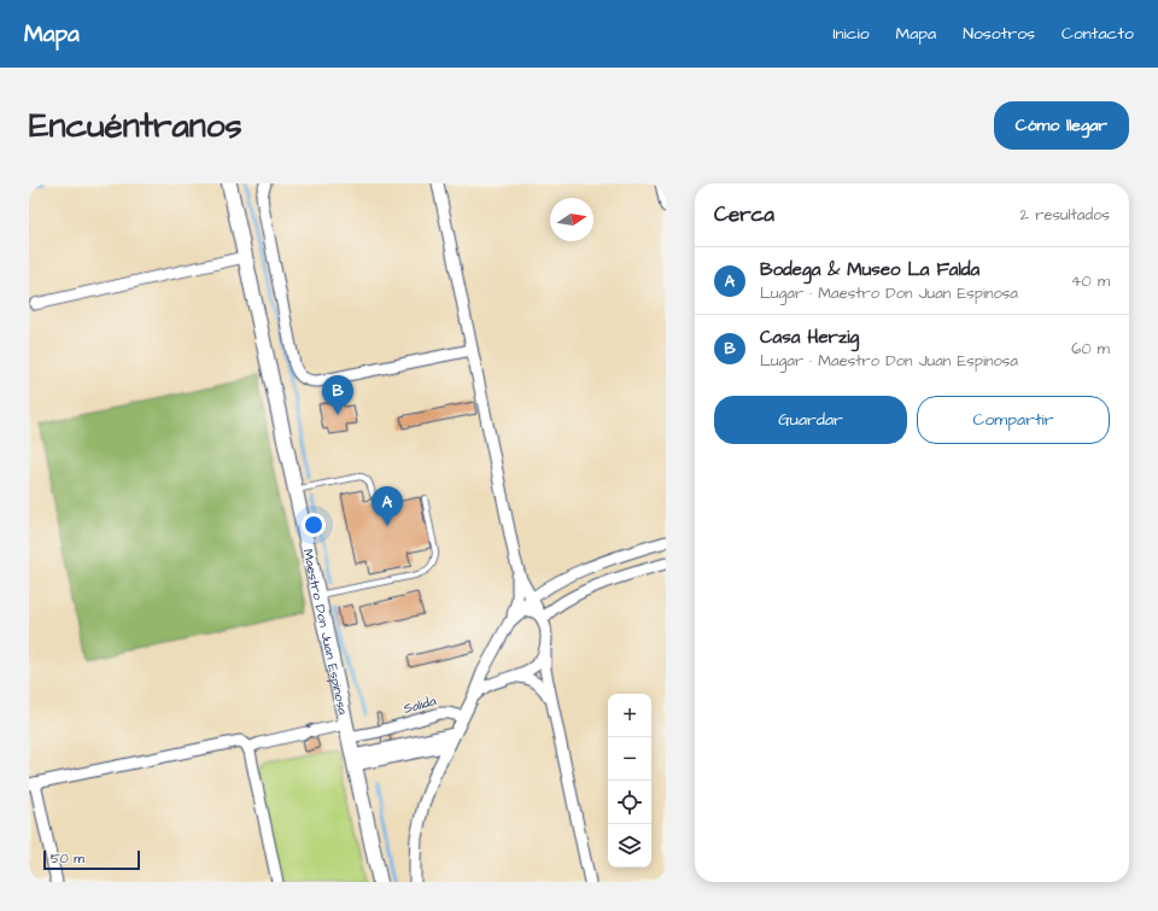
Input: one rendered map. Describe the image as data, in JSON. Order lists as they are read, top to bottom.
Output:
{
  "streets": {
    "main road": ["Maestro Don Juan Espinosa"],
    "street": ["Salida"]
  },
  "crossings": [
    ["Maestro Don Juan Espinosa", "Salida"]
  ],
  "scale_bar": "50 m",
  "north": "right",
  "page": {
    "header": "Mapa",
    "nav": [
      "Inicio",
      "Mapa",
      "Nosotros",
      "Contacto"
    ],
    "buttons": [
      "Cómo llegar",
      ["Guardar", "Compartir"]
    ],
    "title": "Encuéntranos",
    "heading": ["Cerca", "2 resultados"],
    "list": [
      {
        "mark": "A",
        "name": "Bodega & Museo La Falda",
        "note": "Lugar · Maestro Don Juan Espinosa",
        "value": "40 m"
      },
      {
        "mark": "B",
        "name": "Casa Herzig",
        "note": "Lugar · Maestro Don Juan Espinosa",
        "value": "60 m"
      }
    ],
    "pins": ["B", "A"],
    "map_buttons": ["+", "−"],
    "scale": "50 m"
  }
}
